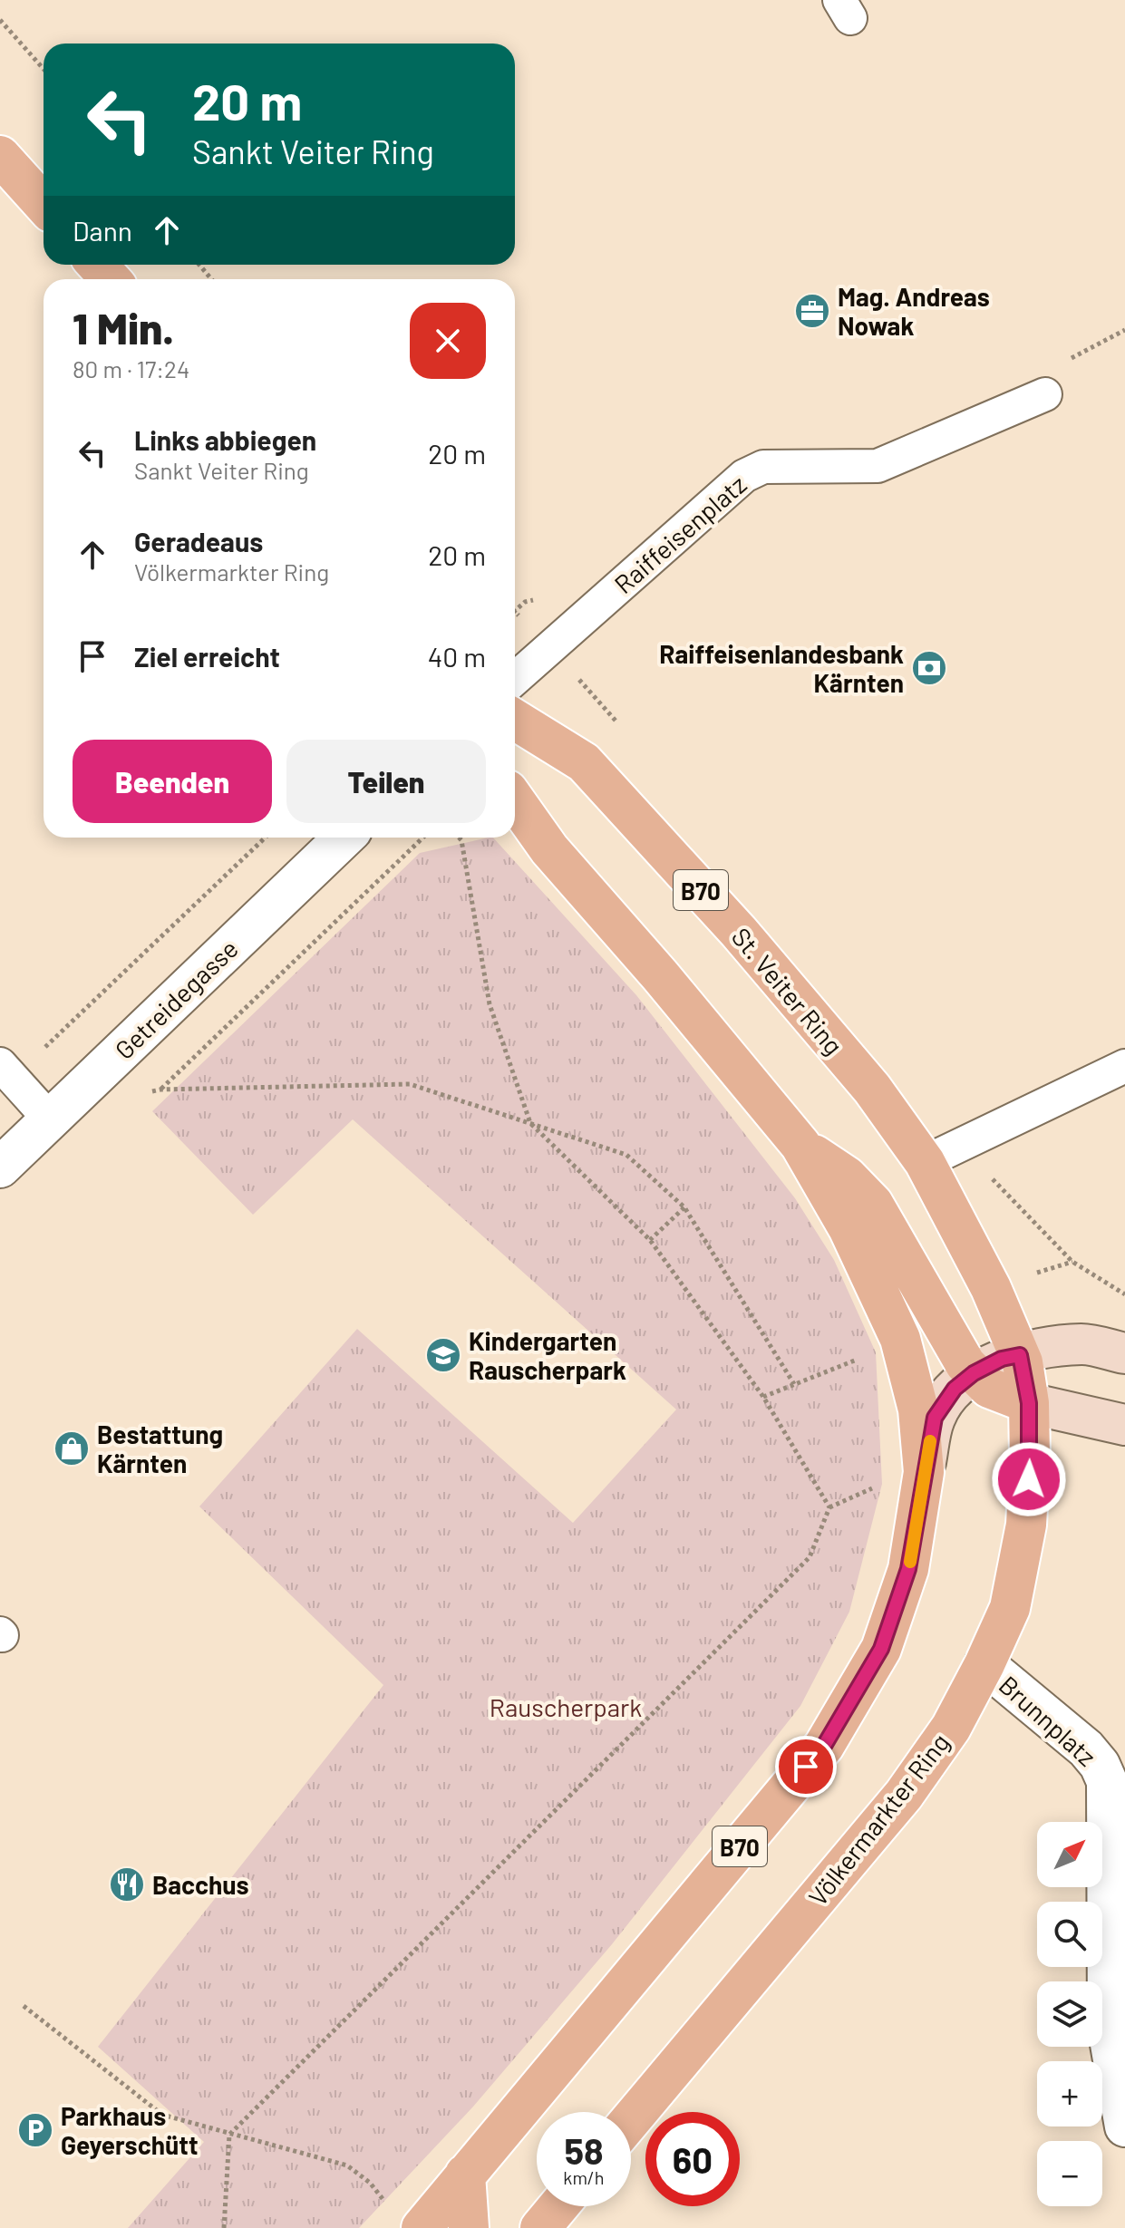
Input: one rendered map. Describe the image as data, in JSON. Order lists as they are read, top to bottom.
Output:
{
  "streets": {
    "main road": ["B70", "St. Veiter Ring", "Völkermarkter Ring"],
    "street": ["Getreidegasse", "Brunnplatz"],
    "lane": ["Raiffeisenplatz"]
  },
  "crossings": [
    ["B70", "Völkermarkter Ring"],
    ["St. Veiter Ring", "Völkermarkter Ring"],
    ["Brunnplatz", "Völkermarkter Ring"]
  ],
  "parks": ["Rauscherpark"],
  "places": {
    "office": ["Mag. Andreas Nowak"],
    "bank": ["Raiffeisenlandesbank Kärnten"],
    "school or university": ["Kindergarten Rauscherpark"],
    "shop": ["Bestattung Kärnten"],
    "restaurant": ["Bacchus"],
    "parking": ["Parkhaus Geyerschütt"]
  },
  "north": "top right",
  "page": {
    "turn": ["20 m", "Sankt Veiter Ring"],
    "then": "Dann",
    "heading": ["1 Min.", "80 m · 17:24"],
    "list": [
      {
        "name": "Links abbiegen",
        "note": "Sankt Veiter Ring",
        "value": "20 m"
      },
      {
        "name": "Geradeaus",
        "note": "Völkermarkter Ring",
        "value": "20 m"
      },
      {
        "name": "Ziel erreicht",
        "value": "40 m"
      }
    ],
    "buttons": ["Beenden", "Teilen"],
    "map_buttons": ["+", "−"],
    "speed": "58 km/h",
    "limit": "60"
  }
}
